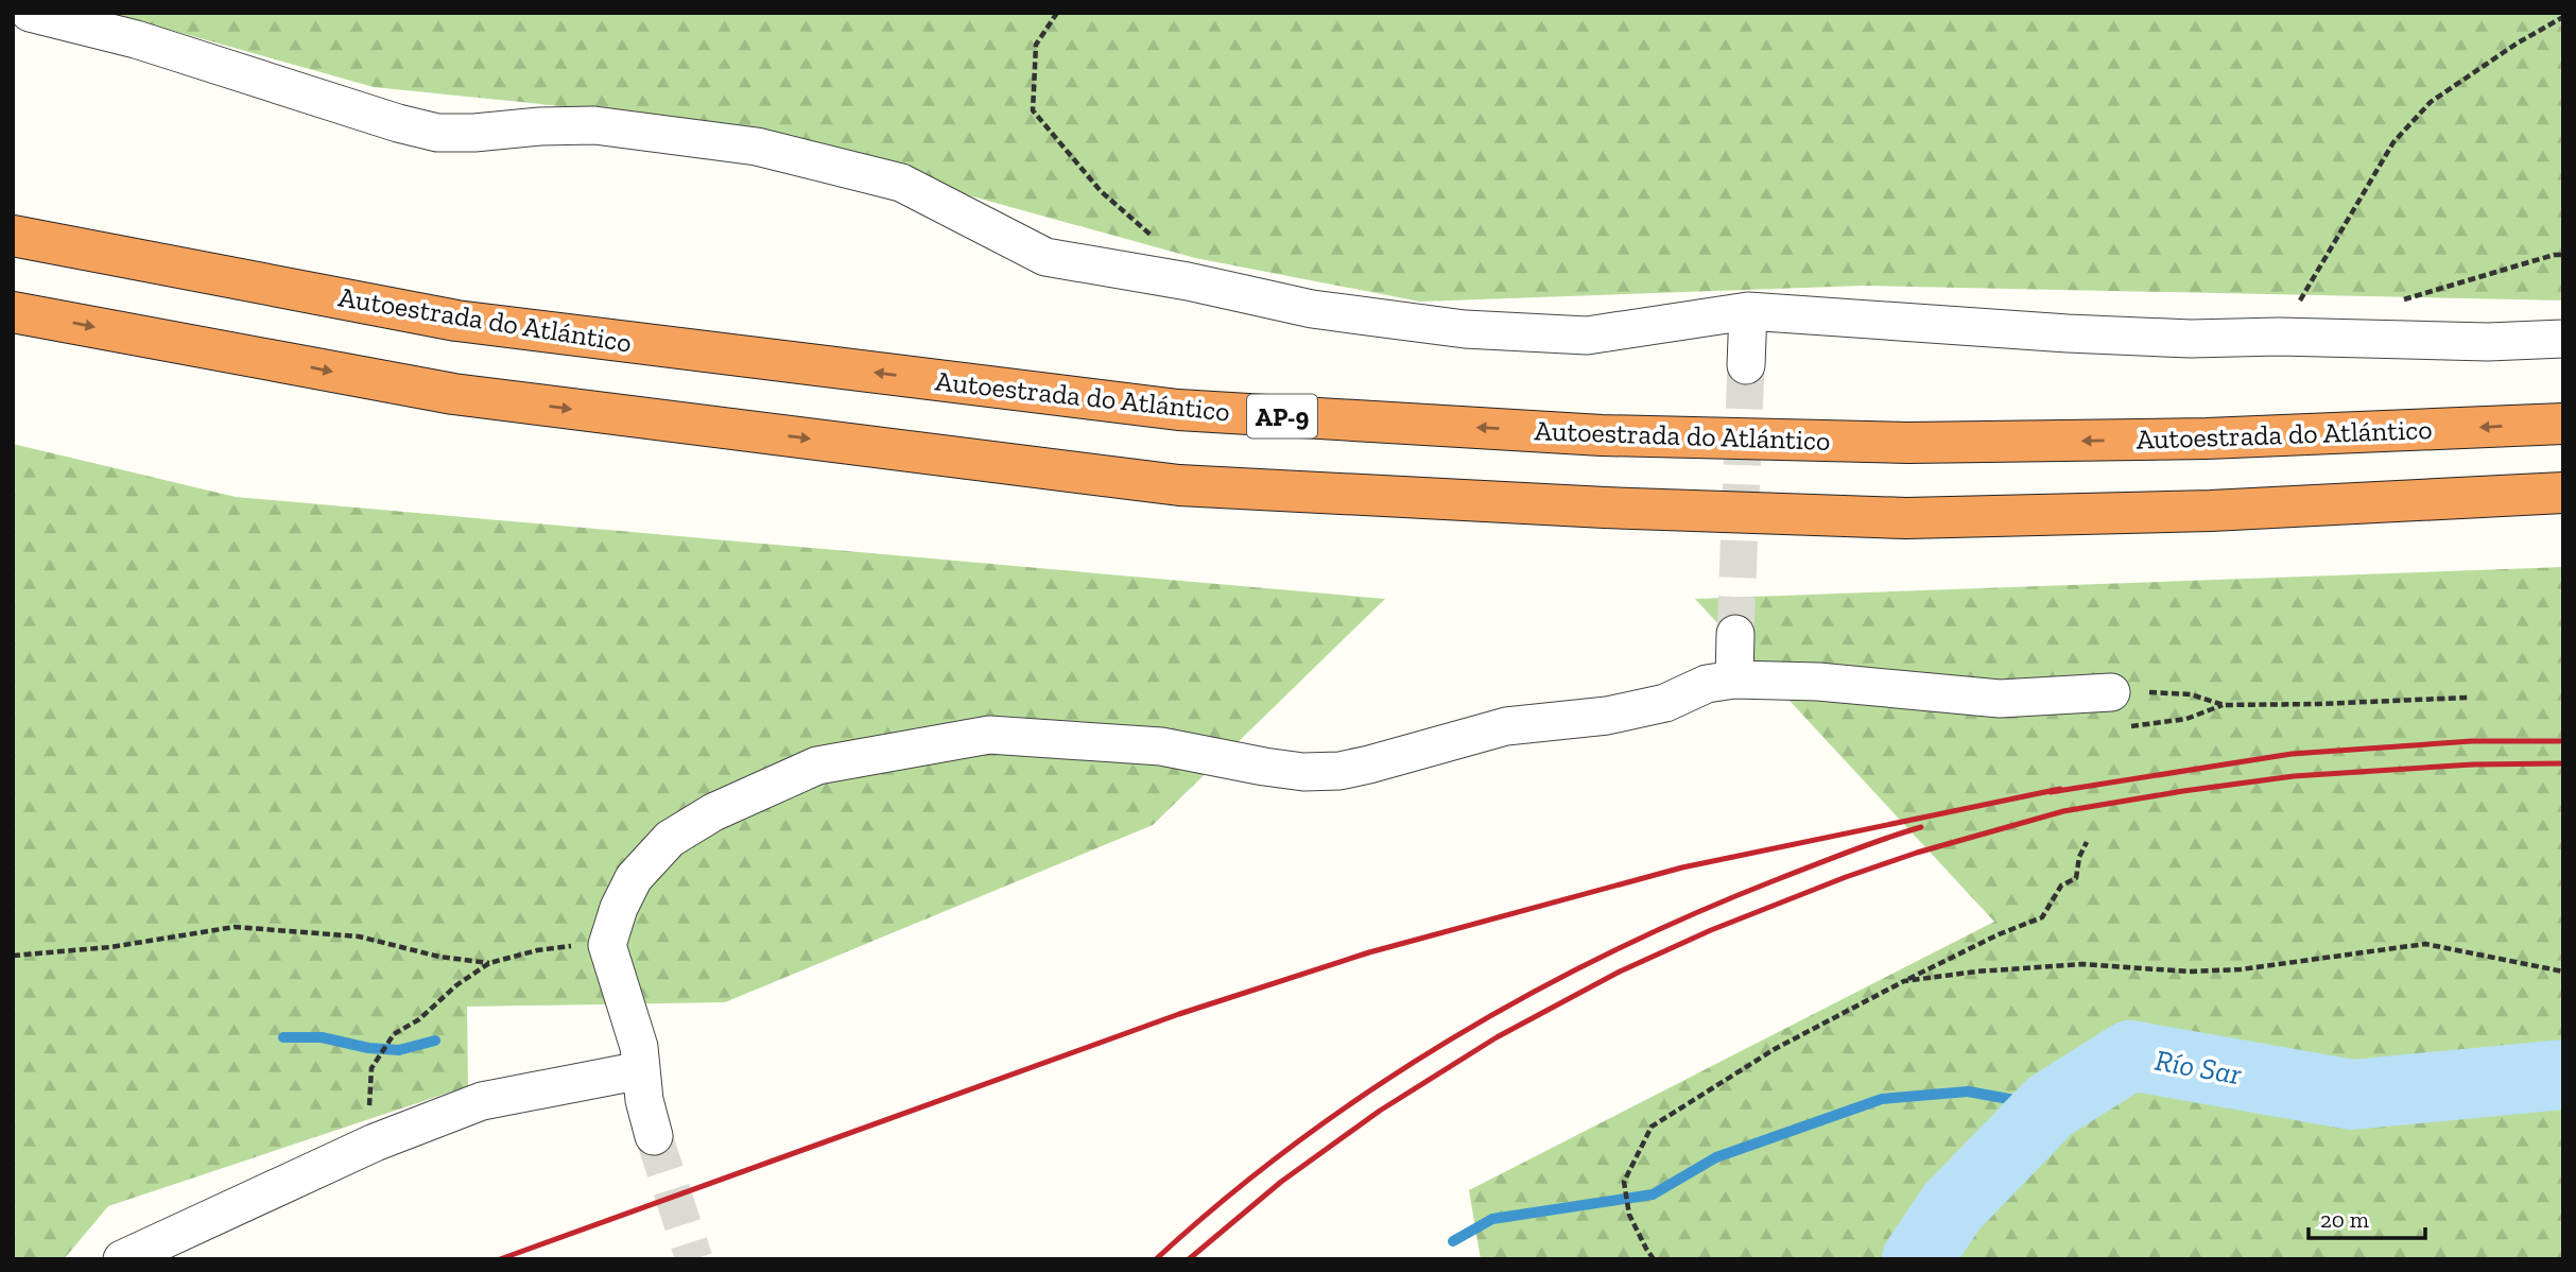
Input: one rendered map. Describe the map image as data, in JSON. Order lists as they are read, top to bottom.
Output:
{
  "streets": {
    "highway": ["Autoestrada do Atlántico", "AP-9"]
  },
  "water": ["Río Sar"],
  "scale_bar": "20 m"
}
